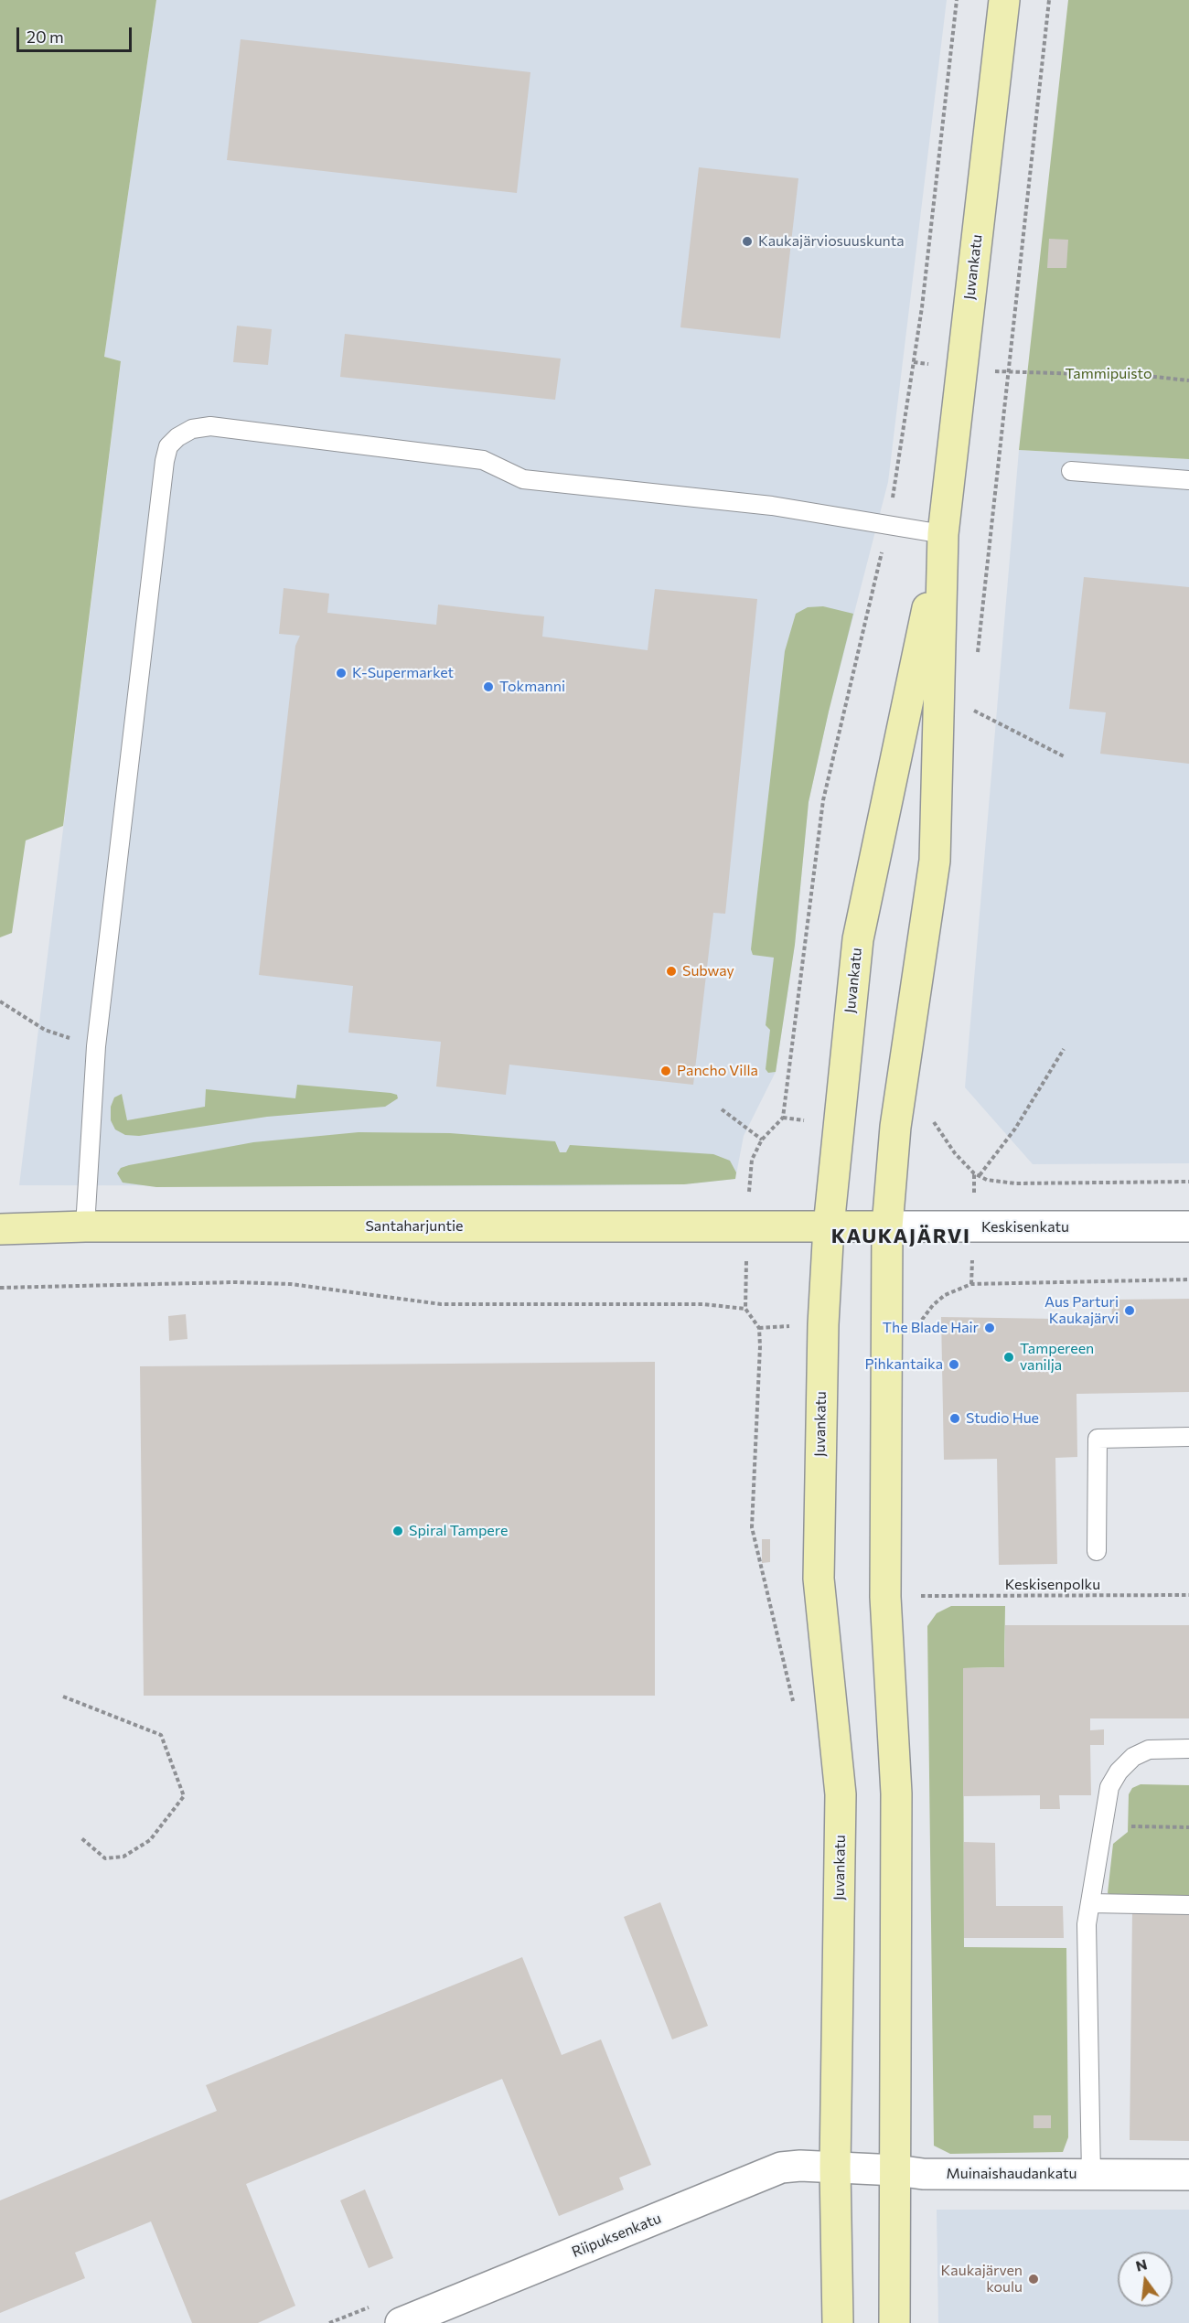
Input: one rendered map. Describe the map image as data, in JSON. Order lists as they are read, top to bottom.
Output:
{
  "streets": {
    "main road": ["Juvankatu", "Santaharjuntie", "Keskisenkatu"],
    "street": ["Muinaishaudankatu", "Riipuksenkatu"],
    "path": ["Keskisenpolku"]
  },
  "crossings": [
    ["Juvankatu", "Santaharjuntie"],
    ["Juvankatu", "Keskisenkatu"],
    ["Juvankatu", "Muinaishaudankatu"],
    ["Juvankatu", "Riipuksenkatu"],
    ["Santaharjuntie", "Keskisenkatu"],
    ["Muinaishaudankatu", "Riipuksenkatu"]
  ],
  "districts": ["KAUKAJÄRVI"],
  "parks": ["Tammipuisto"],
  "places": [
    "Kaukajärviosuuskunta",
    "K-Supermarket",
    "Tokmanni",
    "Subway",
    "Pancho Villa",
    "Aus Parturi Kaukajärvi",
    "The Blade Hair",
    "Tampereen vanilja",
    "Pihkantaika",
    "Studio Hue",
    "Spiral Tampere",
    "Kaukajärven koulu"
  ],
  "scale_bar": "20 m",
  "north": "top"
}
